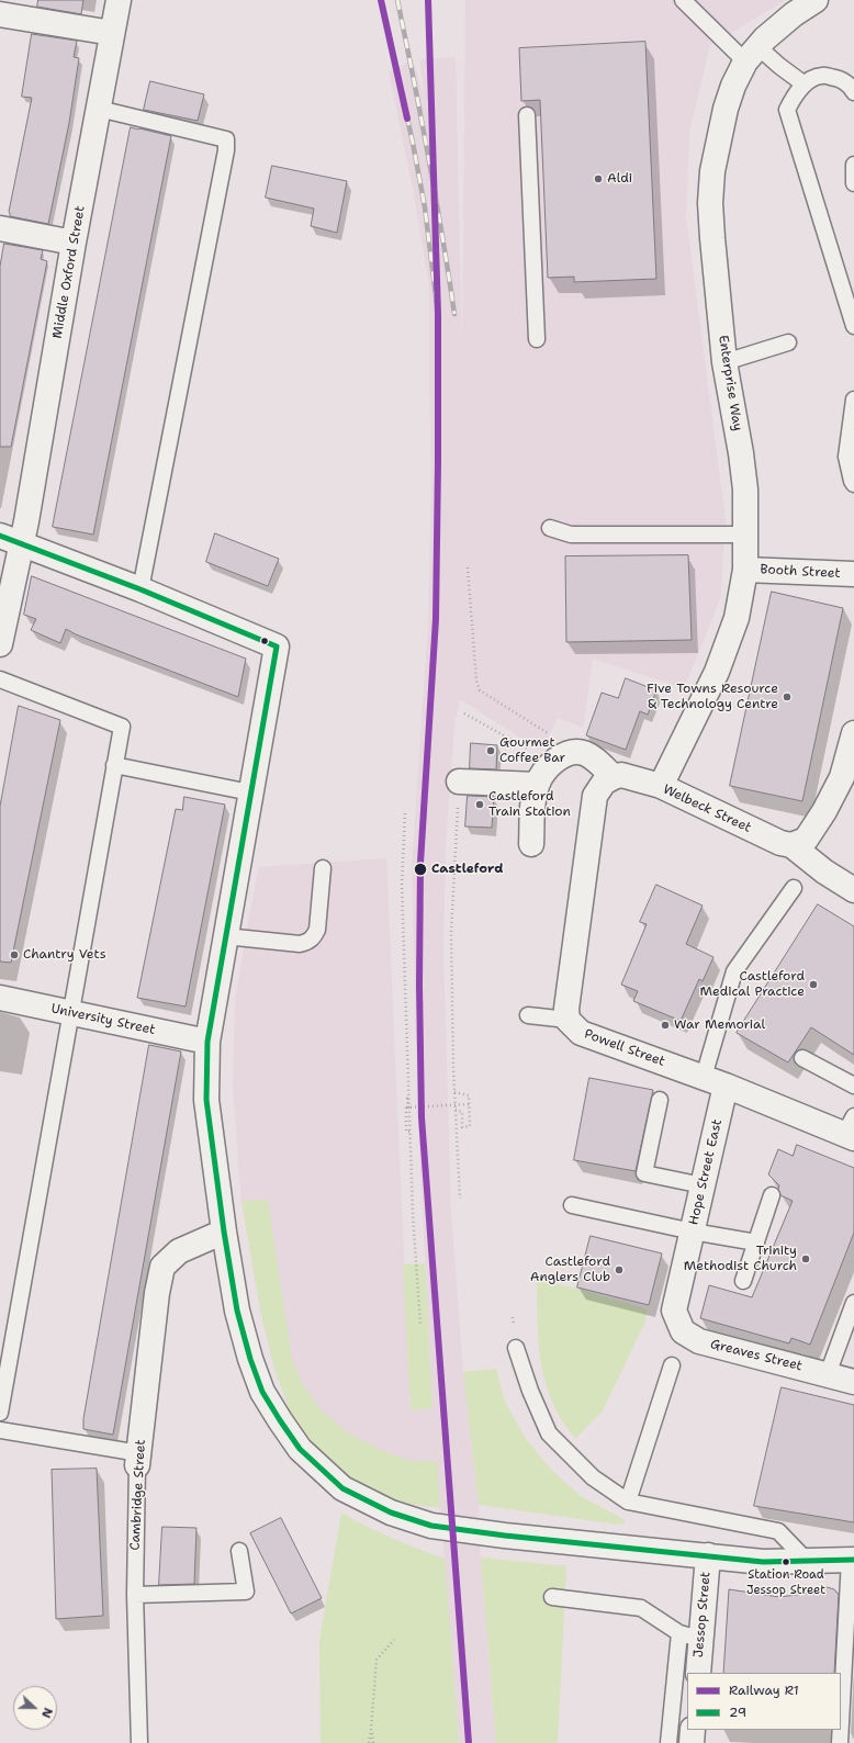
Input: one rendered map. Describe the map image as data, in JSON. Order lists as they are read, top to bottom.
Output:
{
  "streets": {
    "street": [
      "Middle Oxford Street",
      "Enterprise Way",
      "Booth Street",
      "Welbeck Street",
      "University Street",
      "Powell Street",
      "Hope Street East",
      "Greaves Street",
      "Cambridge Street",
      "Jessop Street"
    ]
  },
  "crossings": [
    ["Enterprise Way", "Booth Street"],
    ["Enterprise Way", "Welbeck Street"],
    ["Powell Street", "Hope Street East"],
    ["Hope Street East", "Greaves Street"]
  ],
  "places": [
    "Aldi",
    "Five Towns Resource & Technology Centre",
    "Gourmet Coffee Bar",
    "Castleford Train Station",
    "Castleford",
    "Chantry Vets",
    "Castleford Medical Practice",
    "War Memorial",
    "Trinity Methodist Church",
    "Castleford Anglers Club",
    "Station Road Jessop Street"
  ],
  "lines": ["rail line R1", "transit line 29"],
  "legend": ["Railway R1", "29"],
  "north": "right"
}
